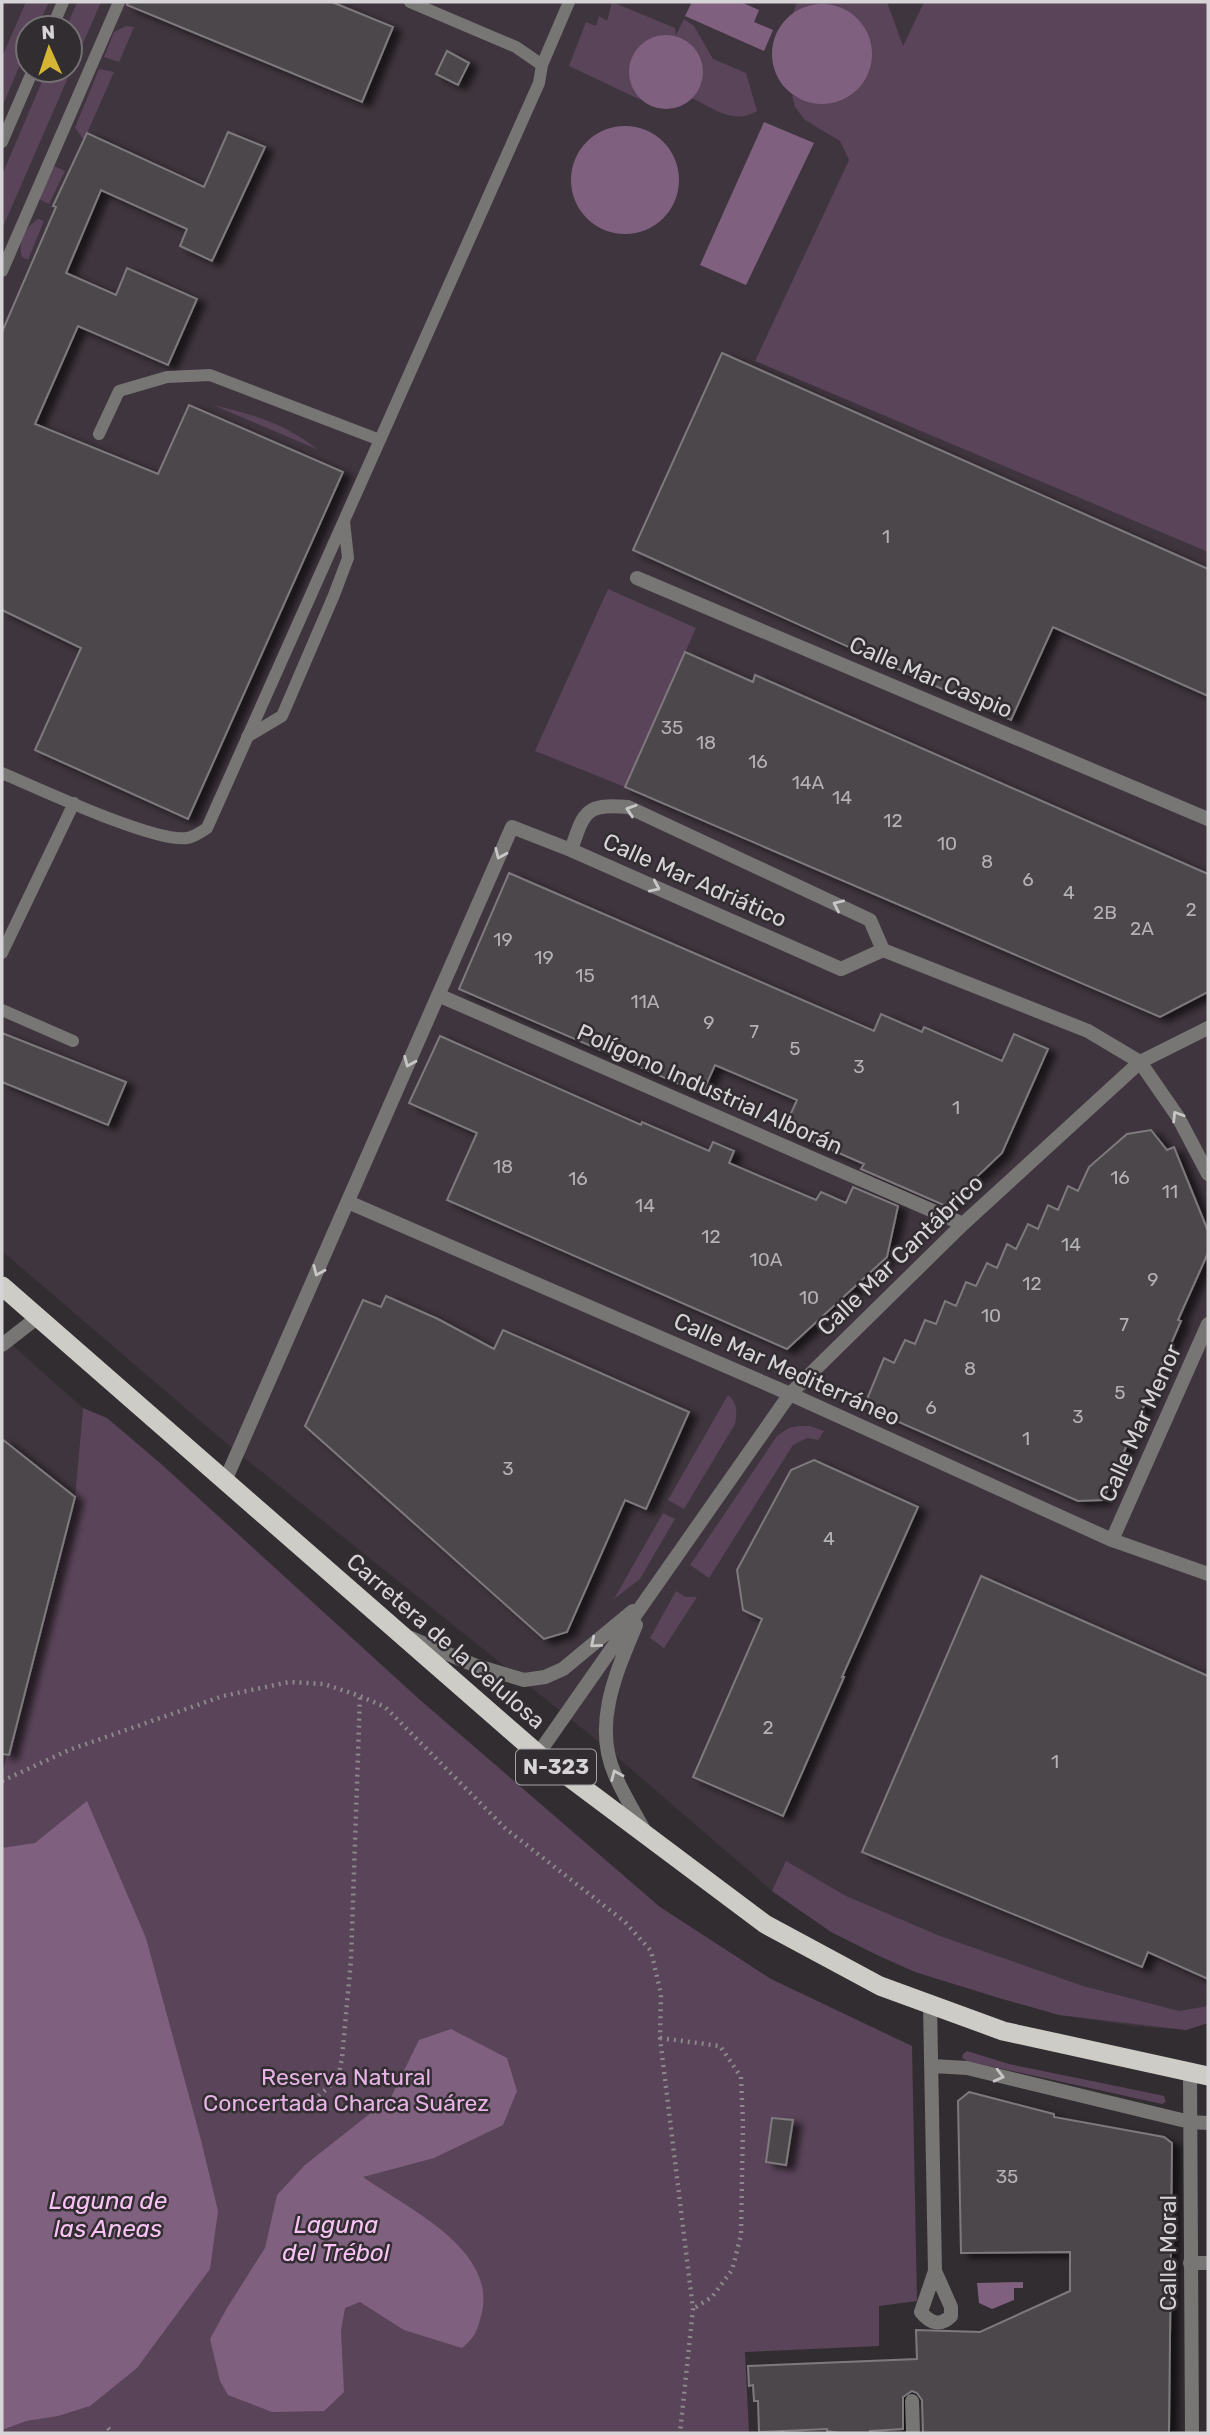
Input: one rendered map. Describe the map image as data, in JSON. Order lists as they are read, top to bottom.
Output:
{
  "streets": {
    "highway": ["Carretera de la Celulosa", "N-323"],
    "street": [
      "Calle Mar Caspio",
      "Calle Mar Adriático",
      "Polígono Industrial Alborán",
      "Calle Mar Cantábrico",
      "Calle Mar Mediterráneo",
      "Calle Mar Menor",
      "Calle Moral"
    ]
  },
  "crossings": [
    ["Polígono Industrial Alborán", "Calle Mar Cantábrico"],
    ["Calle Mar Cantábrico", "Calle Mar Mediterráneo"],
    ["Calle Mar Cantábrico", "Carretera de la Celulosa"],
    ["Calle Mar Mediterráneo", "Calle Mar Menor"],
    ["Carretera de la Celulosa", "Calle Moral"]
  ],
  "water": ["Laguna de las Aneas", "Laguna del Trébol"],
  "parks": ["Reserva Natural Concertada Charca Suárez"],
  "house_numbers": [
    "1",
    "35",
    "18",
    "16",
    "14A",
    "14",
    "12",
    "10",
    "8",
    "6",
    "4",
    "2",
    "2B",
    "2A",
    "19",
    "19",
    "15",
    "11A",
    "9",
    "7",
    "5",
    "3",
    "1",
    "18",
    "16",
    "16",
    "11",
    "14",
    "12",
    "14",
    "10A",
    "9",
    "12",
    "10",
    "10",
    "7",
    "8",
    "5",
    "6",
    "3",
    "1",
    "3",
    "4",
    "2",
    "1",
    "35"
  ],
  "north": "top"
}
